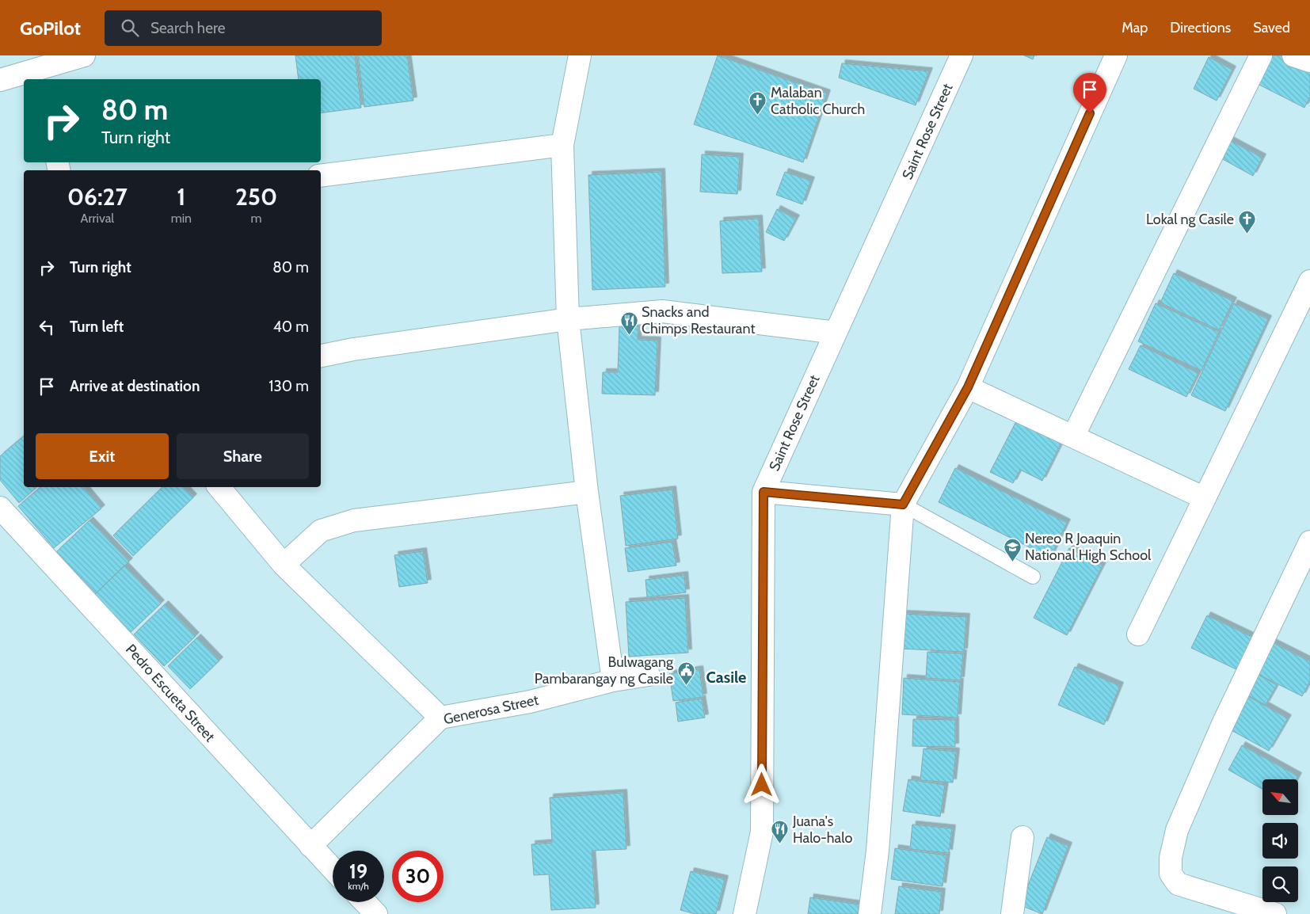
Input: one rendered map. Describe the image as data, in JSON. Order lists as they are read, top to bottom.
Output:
{
  "streets": {
    "street": ["Saint Rose Street", "Pedro Escueta Street", "Generosa Street"]
  },
  "crossings": [
    ["Pedro Escueta Street", "Generosa Street"]
  ],
  "districts": ["Casile"],
  "places": {
    "church": ["Malaban Catholic Church", "Lokal ng Casile"],
    "restaurant": ["Snacks and Chimps Restaurant", "Juana's Halo-halo"],
    "school or university": ["Nereo R Joaquin National High School"],
    "public building": ["Bulwagang Pambarangay ng Casile"]
  },
  "north": "top left",
  "page": {
    "header": "GoPilot",
    "search": "Search here",
    "nav": ["Map", "Directions", "Saved"],
    "turn": ["80 m", "Turn right"],
    "eta": [
      "06:27",
      "Arrival",
      "1",
      "min",
      "250",
      "m"
    ],
    "list": [
      {
        "name": "Turn right",
        "value": "80 m"
      },
      {
        "name": "Turn left",
        "value": "40 m"
      },
      {
        "name": "Arrive at destination",
        "value": "130 m"
      }
    ],
    "buttons": ["Exit", "Share"],
    "speed": "19 km/h",
    "limit": "30"
  }
}
